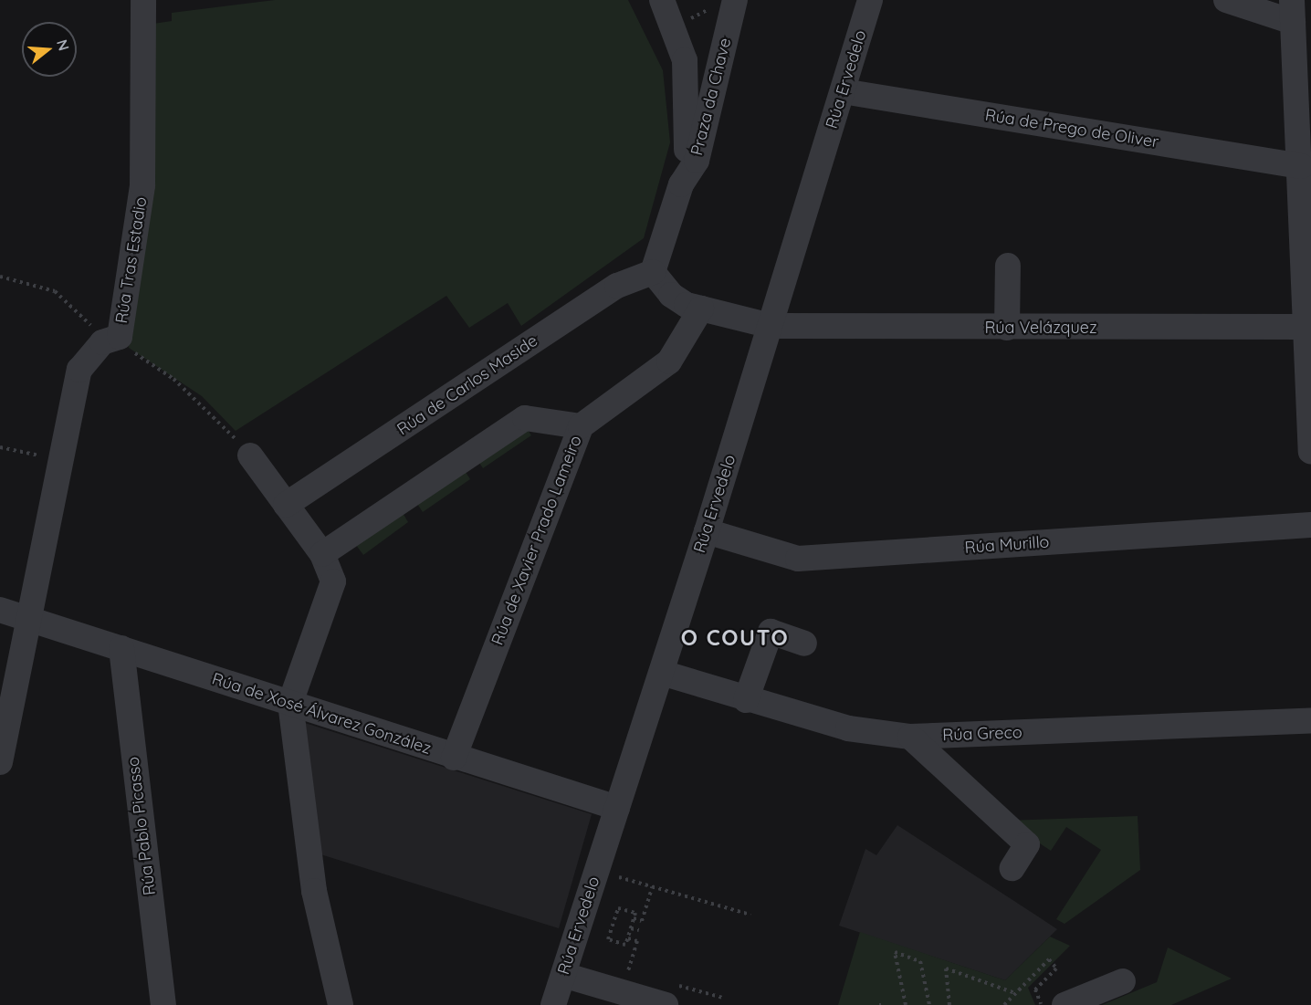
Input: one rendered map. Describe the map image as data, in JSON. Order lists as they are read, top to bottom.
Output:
{
  "streets": {
    "street": [
      "Rúa Ervedelo",
      "Praza da Chave",
      "Rúa de Prego de Oliver",
      "Rúa Tras Estadio",
      "Rúa Velázquez",
      "Rúa de Carlos Maside",
      "Rúa de Xavier Prado Lameiro",
      "Rúa Murillo",
      "Rúa de Xosé Álvarez González",
      "Rúa Greco",
      "Rúa Pablo Picasso"
    ]
  },
  "crossings": [
    ["Rúa Ervedelo", "Rúa de Prego de Oliver"],
    ["Rúa Ervedelo", "Rúa Velázquez"],
    ["Rúa Ervedelo", "Rúa Murillo"],
    ["Rúa Ervedelo", "Rúa de Xosé Álvarez González"],
    ["Rúa Ervedelo", "Rúa Greco"],
    ["Praza da Chave", "Rúa de Carlos Maside"],
    ["Rúa Tras Estadio", "Rúa de Xosé Álvarez González"],
    ["Rúa de Xavier Prado Lameiro", "Rúa de Xosé Álvarez González"],
    ["Rúa de Xosé Álvarez González", "Rúa Pablo Picasso"]
  ],
  "districts": ["O COUTO"],
  "north": "right"
}
